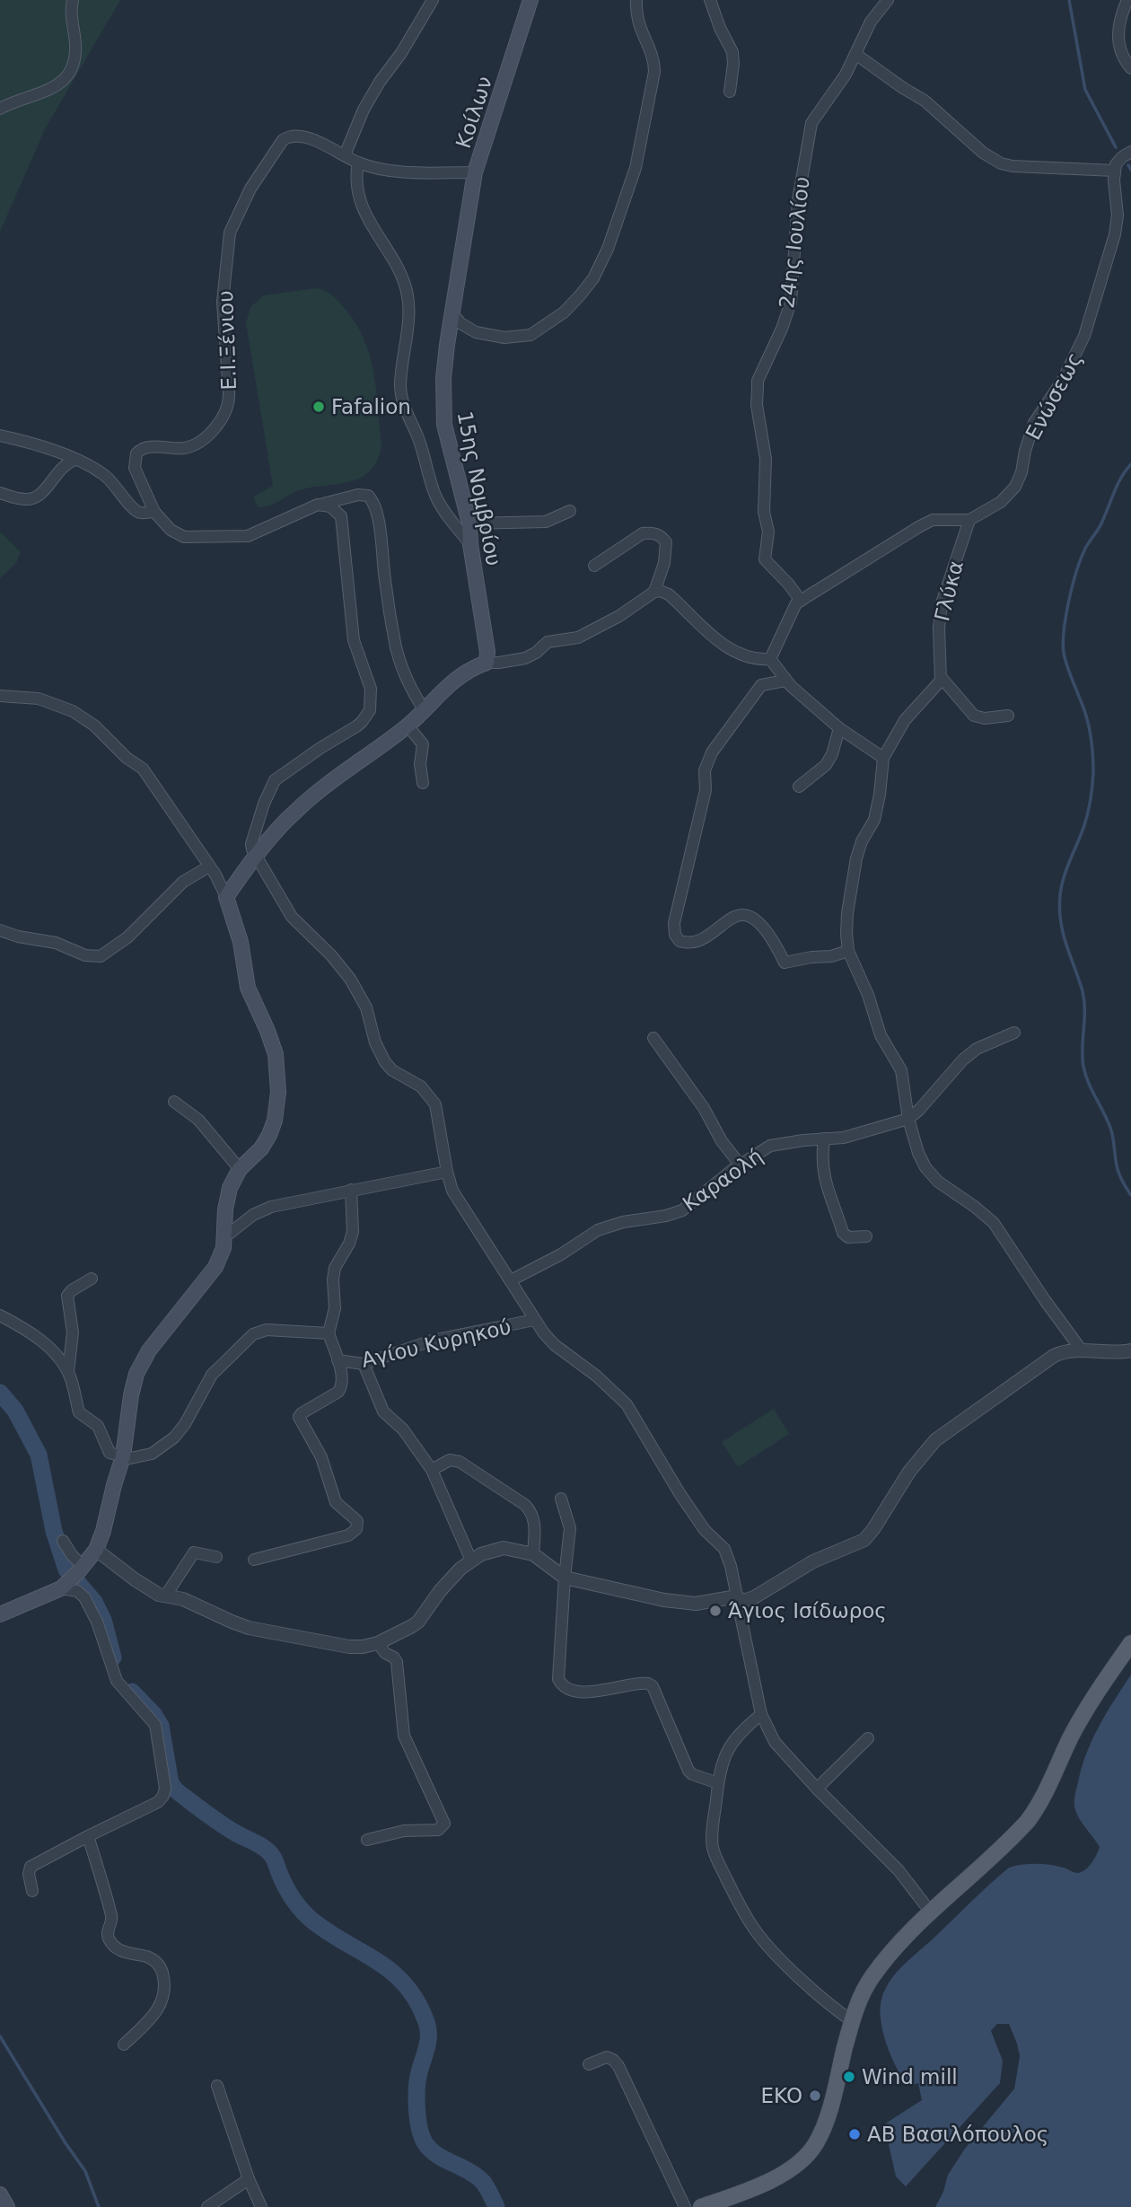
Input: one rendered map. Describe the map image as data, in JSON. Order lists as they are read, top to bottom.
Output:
{
  "streets": {
    "main road": ["Κοίλων", "15ης Νομβρίου"],
    "street": [
      "24ης Ιουλίου",
      "Ε.Ι.Ξένιου",
      "Ενώσεως",
      "Γλύκα",
      "Καραολή",
      "Αγίου Κυρηκού"
    ]
  },
  "crossings": [
    ["Κοίλων", "Ε.Ι.Ξένιου"],
    ["Κοίλων", "15ης Νομβρίου"],
    ["24ης Ιουλίου", "Ενώσεως"],
    ["Ενώσεως", "Γλύκα"]
  ],
  "places": [
    "Fafalion",
    "Άγιος Ισίδωρος",
    "Wind mill",
    "EKO",
    "ΑΒ Βασιλόπουλος"
  ]
}
